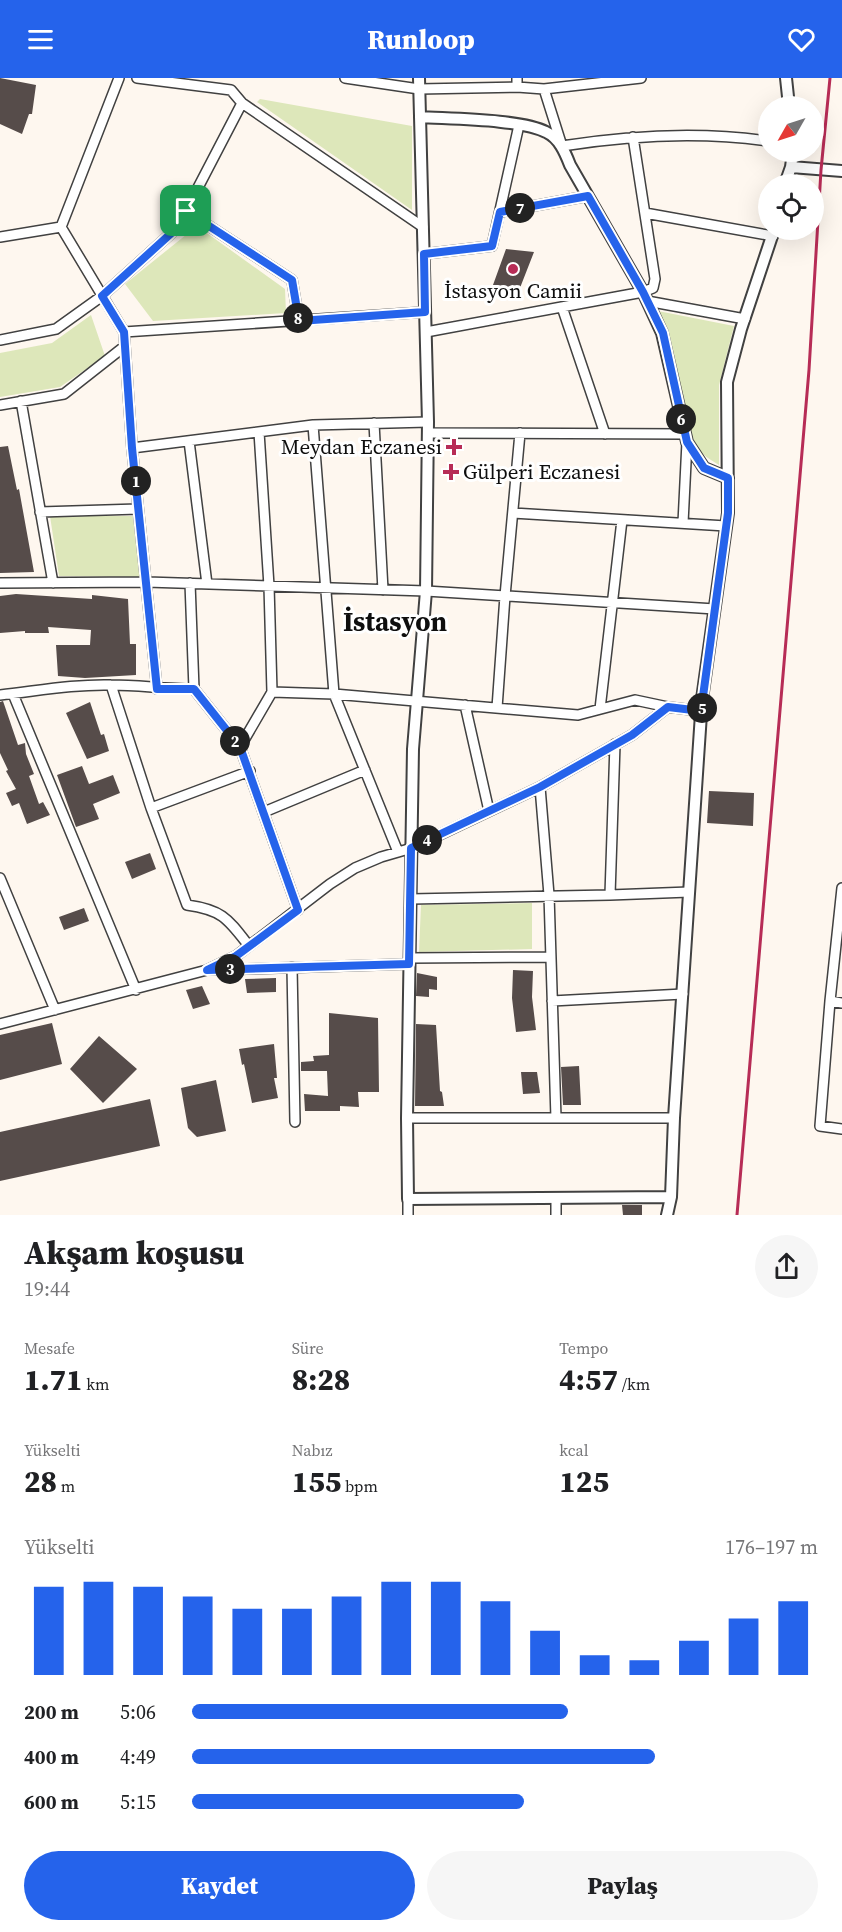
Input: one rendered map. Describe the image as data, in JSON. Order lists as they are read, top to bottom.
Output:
{
  "districts": ["İstasyon"],
  "places": {
    "other": ["İstasyon Camii"],
    "health": ["Meydan Eczanesi", "Gülperi Eczanesi"]
  },
  "north": "bottom left",
  "page": {
    "header": "Runloop",
    "pins": [
      "7",
      "8",
      "6",
      "1",
      "5",
      "2",
      "4",
      "3"
    ],
    "heading": ["Akşam koşusu", "19:44"],
    "stats": [
      ["Mesafe", "1.71 km"],
      ["Süre", "8:28"],
      ["Tempo", "4:57 /km"],
      ["Yükselti", "28 m"],
      ["Nabız", "155 bpm"],
      ["kcal", "125"]
    ],
    "chart": ["Yükselti", "176–197 m"],
    "list": [
      {
        "name": "200 m",
        "note": "5:06"
      },
      {
        "name": "400 m",
        "note": "4:49"
      },
      {
        "name": "600 m",
        "note": "5:15"
      }
    ],
    "buttons": ["Kaydet", "Paylaş"]
  }
}
